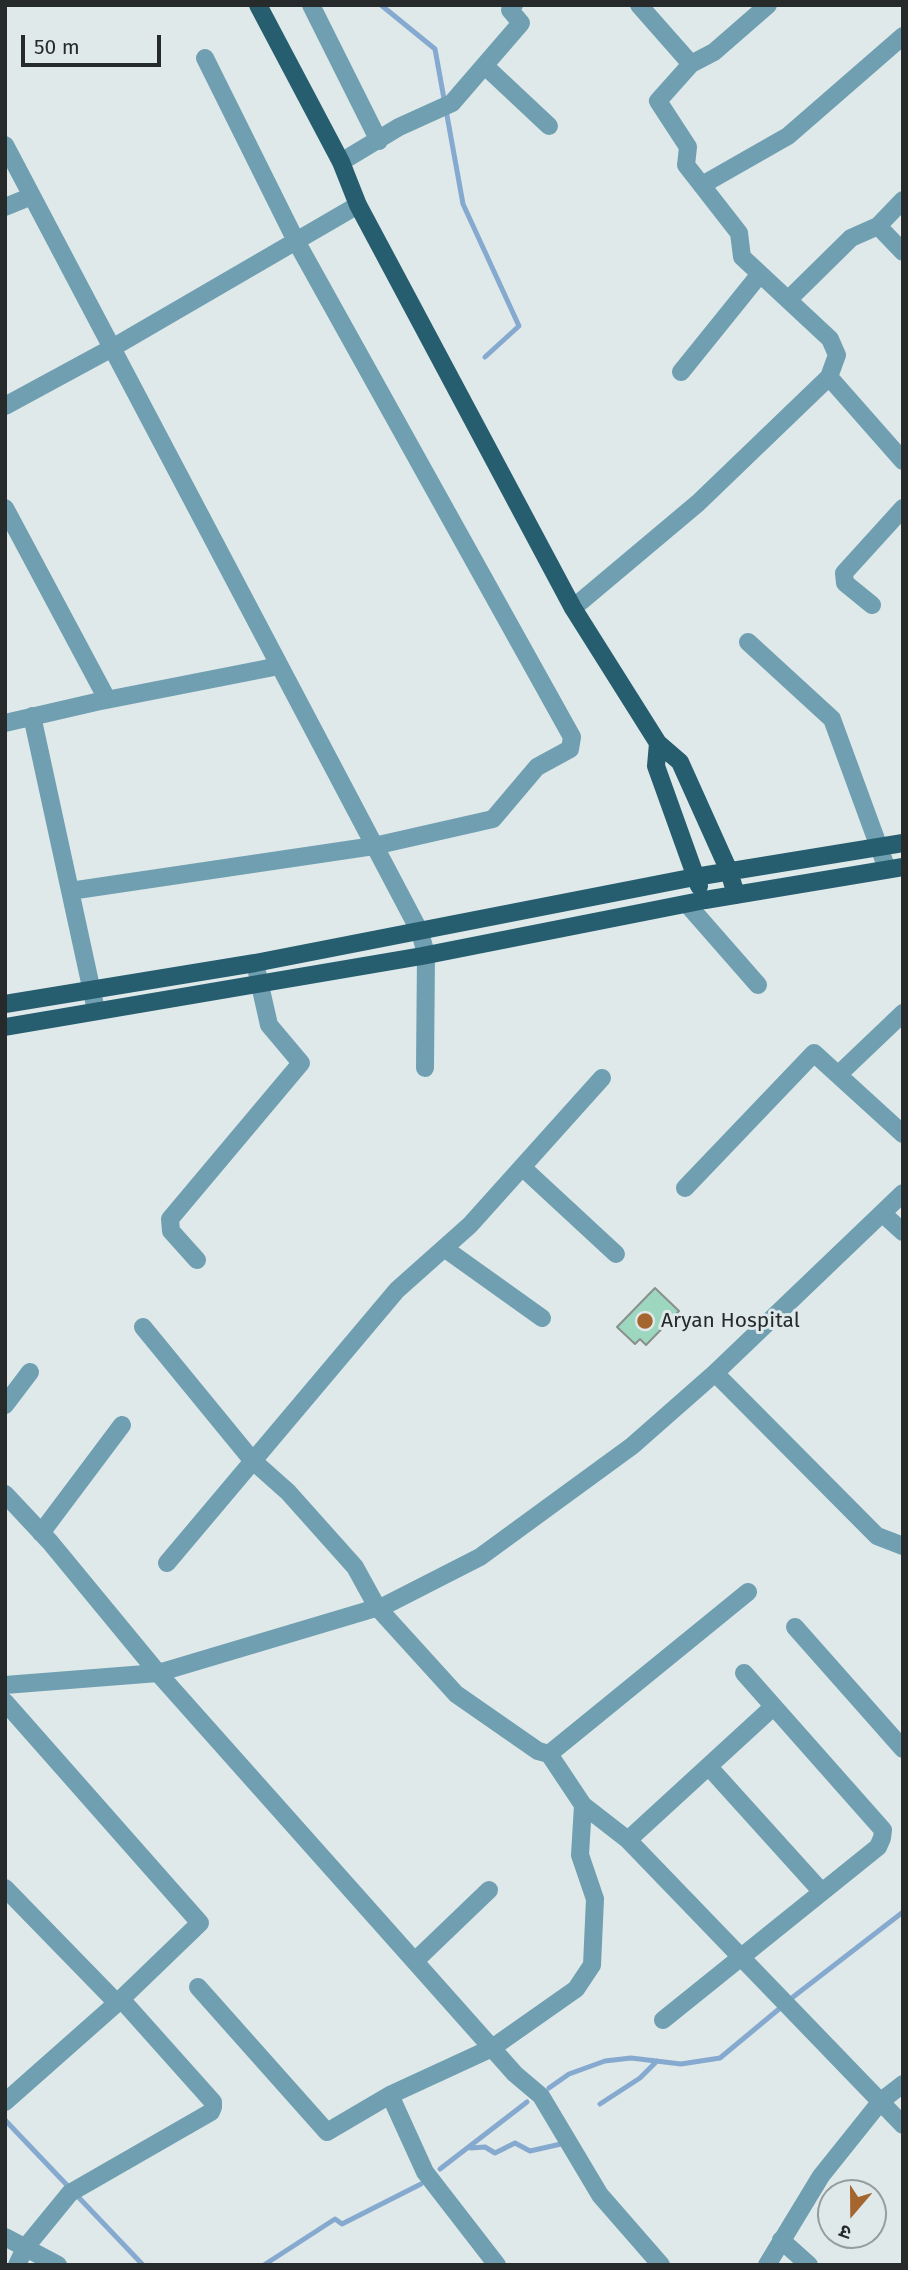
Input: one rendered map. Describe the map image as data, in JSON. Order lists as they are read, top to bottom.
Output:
{
  "places": ["Aryan Hospital"],
  "scale_bar": "50 m",
  "north": "bottom"
}
